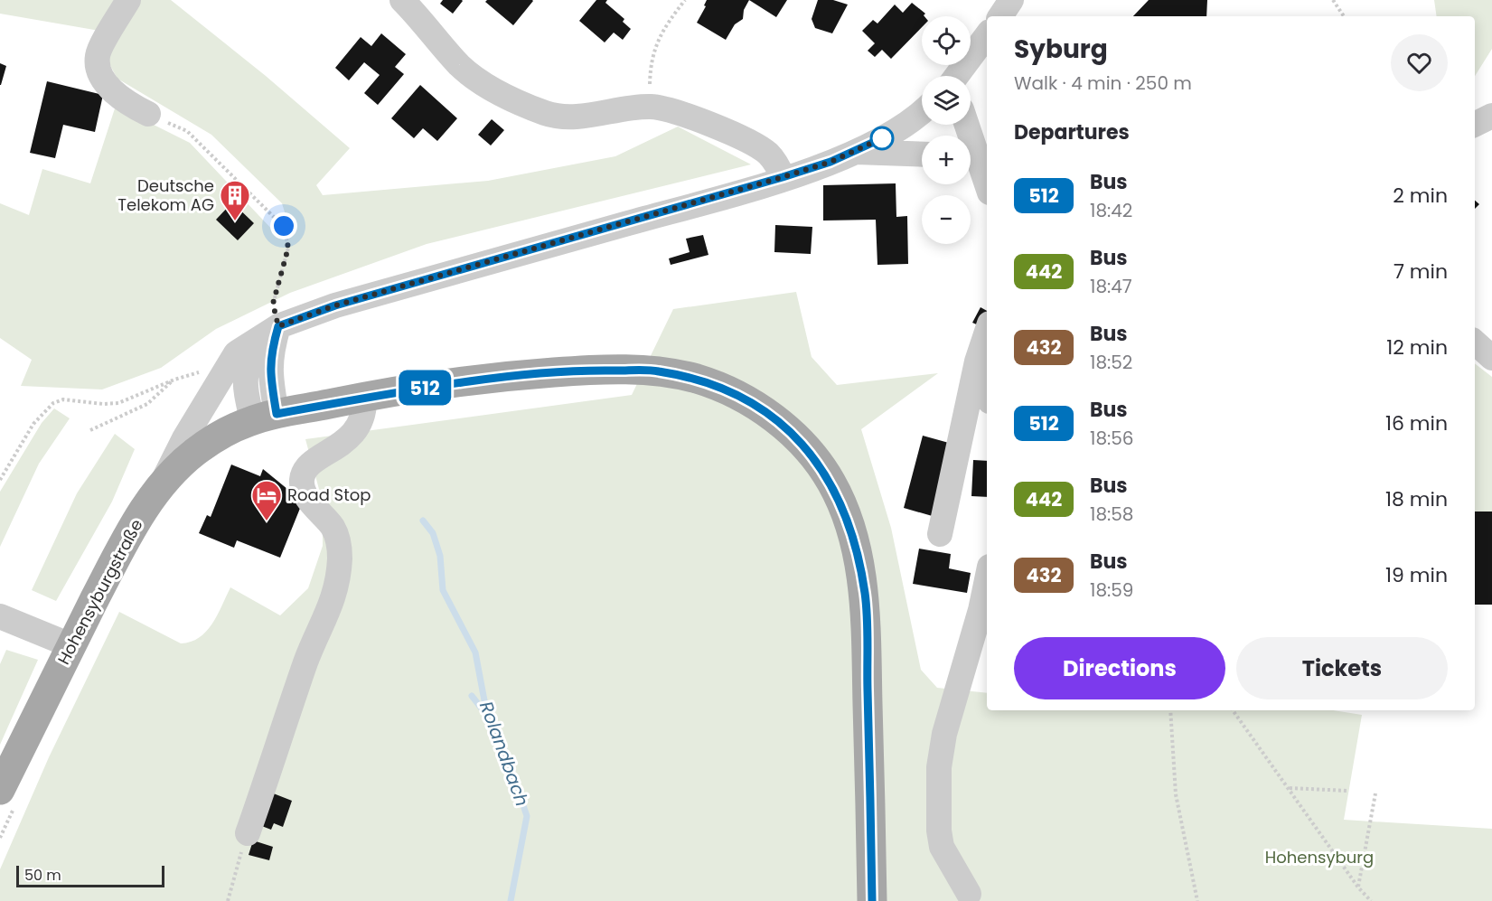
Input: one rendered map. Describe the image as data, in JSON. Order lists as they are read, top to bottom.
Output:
{
  "streets": {
    "main road": ["Hohensyburgstraße"]
  },
  "water": ["Rolandbach"],
  "parks": ["Hohensyburg"],
  "places": {
    "building": ["Deutsche Telekom AG"],
    "hotel": ["Road Stop"]
  },
  "lines": ["bus line 512"],
  "scale_bar": "50 m",
  "page": {
    "on_map": "512",
    "map_buttons": ["+", "−"],
    "heading": [
      ["Syburg", "Walk · 4 min · 250 m"],
      "Departures"
    ],
    "list": [
      {
        "mark": "512",
        "name": "Bus",
        "note": "18:42",
        "value": "2 min"
      },
      {
        "mark": "442",
        "name": "Bus",
        "note": "18:47",
        "value": "7 min"
      },
      {
        "mark": "432",
        "name": "Bus",
        "note": "18:52",
        "value": "12 min"
      },
      {
        "mark": "512",
        "name": "Bus",
        "note": "18:56",
        "value": "16 min"
      },
      {
        "mark": "442",
        "name": "Bus",
        "note": "18:58",
        "value": "18 min"
      },
      {
        "mark": "432",
        "name": "Bus",
        "note": "18:59",
        "value": "19 min"
      }
    ],
    "buttons": ["Directions", "Tickets"],
    "scale": "50 m"
  }
}
